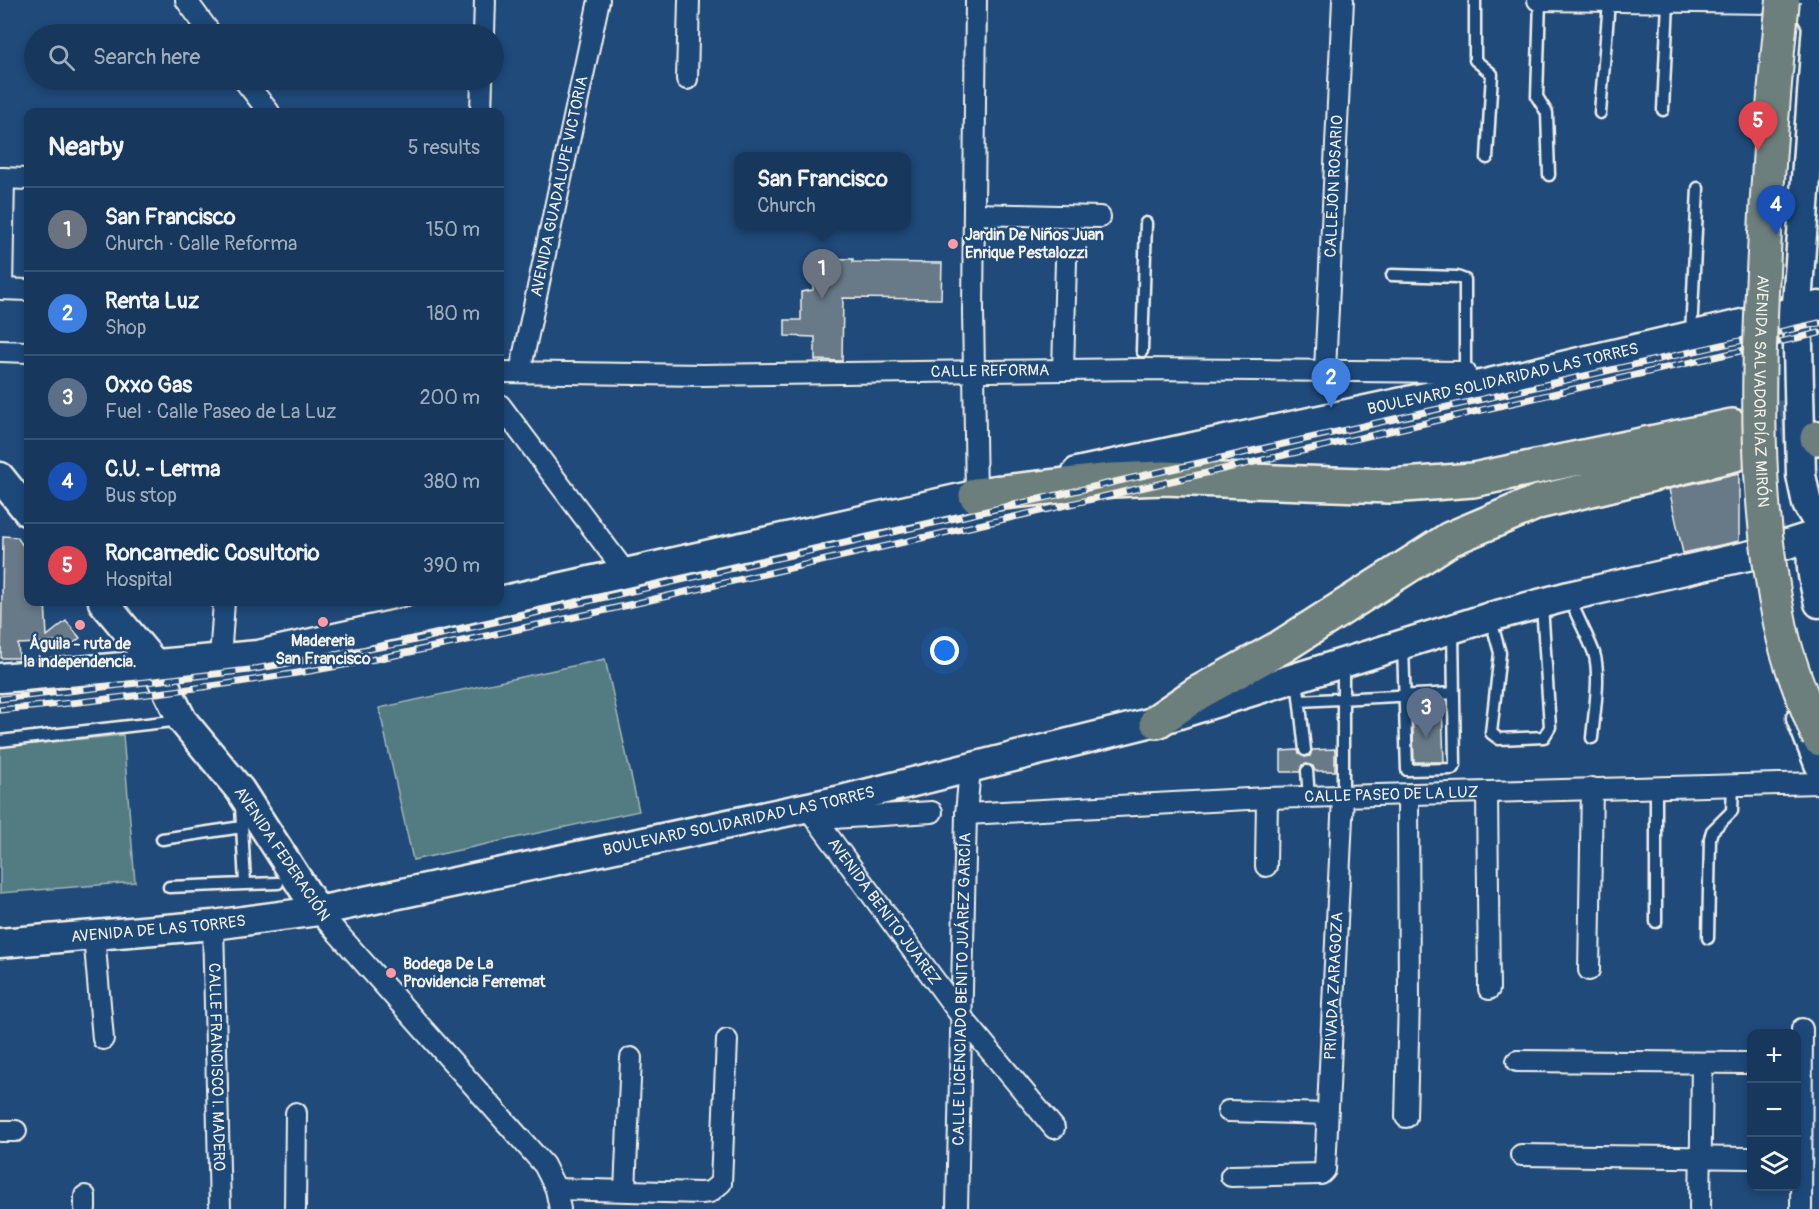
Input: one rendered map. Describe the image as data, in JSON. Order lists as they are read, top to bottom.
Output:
{
  "streets": {
    "highway": ["BOULEVARD SOLIDARIDAD LAS TORRES"],
    "main road": ["AVENIDA SALVADOR DÍAZ MIRÓN", "AVENIDA FEDERACIÓN", "AVENIDA DE LAS TORRES"],
    "street": [
      "CALLEJÓN ROSARIO",
      "AVENIDA GUADALUPE VICTORIA",
      "CALLE REFORMA",
      "CALLE PASEO DE LA LUZ",
      "AVENIDA BENITO JUAREZ",
      "PRIVADA ZARAGOZA",
      "CALLE LICENCIADO BENITO JUÁREZ GARCÍA",
      "CALLE FRANCISCO I. MADERO"
    ]
  },
  "crossings": [
    ["CALLEJÓN ROSARIO", "CALLE REFORMA"],
    ["AVENIDA GUADALUPE VICTORIA", "CALLE REFORMA"],
    ["CALLE REFORMA", "BOULEVARD SOLIDARIDAD LAS TORRES"],
    ["BOULEVARD SOLIDARIDAD LAS TORRES", "AVENIDA SALVADOR DÍAZ MIRÓN"],
    ["BOULEVARD SOLIDARIDAD LAS TORRES", "AVENIDA FEDERACIÓN"],
    ["BOULEVARD SOLIDARIDAD LAS TORRES", "AVENIDA BENITO JUAREZ"],
    ["BOULEVARD SOLIDARIDAD LAS TORRES", "AVENIDA DE LAS TORRES"],
    ["BOULEVARD SOLIDARIDAD LAS TORRES", "CALLE LICENCIADO BENITO JUÁREZ GARCÍA"],
    ["CALLE PASEO DE LA LUZ", "PRIVADA ZARAGOZA"],
    ["CALLE PASEO DE LA LUZ", "CALLE LICENCIADO BENITO JUÁREZ GARCÍA"],
    ["AVENIDA FEDERACIÓN", "AVENIDA DE LAS TORRES"],
    ["AVENIDA BENITO JUAREZ", "CALLE LICENCIADO BENITO JUÁREZ GARCÍA"],
    ["AVENIDA DE LAS TORRES", "CALLE FRANCISCO I. MADERO"]
  ],
  "places": [
    "Jardin De Niños Juan Enrique Pestalozzi",
    "Madereria San Francisco",
    "Águila - ruta de la independencia.",
    "Bodega De La Providencia Ferremat"
  ],
  "page": {
    "search": "Search here",
    "pins": [
      "5",
      "4",
      "1",
      "2",
      "3"
    ],
    "heading": ["Nearby", "5 results"],
    "popup": ["San Francisco", "Church"],
    "list": [
      {
        "mark": "1",
        "name": "San Francisco",
        "note": "Church · Calle Reforma",
        "value": "150 m"
      },
      {
        "mark": "2",
        "name": "Renta Luz",
        "note": "Shop",
        "value": "180 m"
      },
      {
        "mark": "3",
        "name": "Oxxo Gas",
        "note": "Fuel · Calle Paseo de La Luz",
        "value": "200 m"
      },
      {
        "mark": "4",
        "name": "C.U. - Lerma",
        "note": "Bus stop",
        "value": "380 m"
      },
      {
        "mark": "5",
        "name": "Roncamedic Cosultorio",
        "note": "Hospital",
        "value": "390 m"
      }
    ],
    "map_buttons": ["+", "−"]
  }
}
